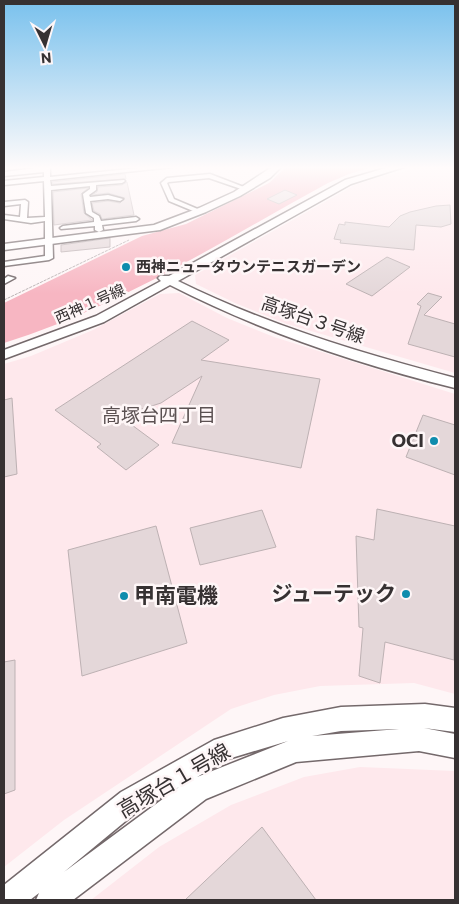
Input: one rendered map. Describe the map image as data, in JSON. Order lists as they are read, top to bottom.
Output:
{
  "streets": {
    "street": ["西神１号線", "高塚台３号線", "高塚台１号線"]
  },
  "crossings": [
    ["西神１号線", "高塚台３号線"]
  ],
  "districts": ["高塚台四丁目"],
  "places": [
    "西神ニュータウンテニスガーデン",
    "OCI",
    "ジューテック",
    "甲南電機"
  ],
  "north": "bottom"
}
